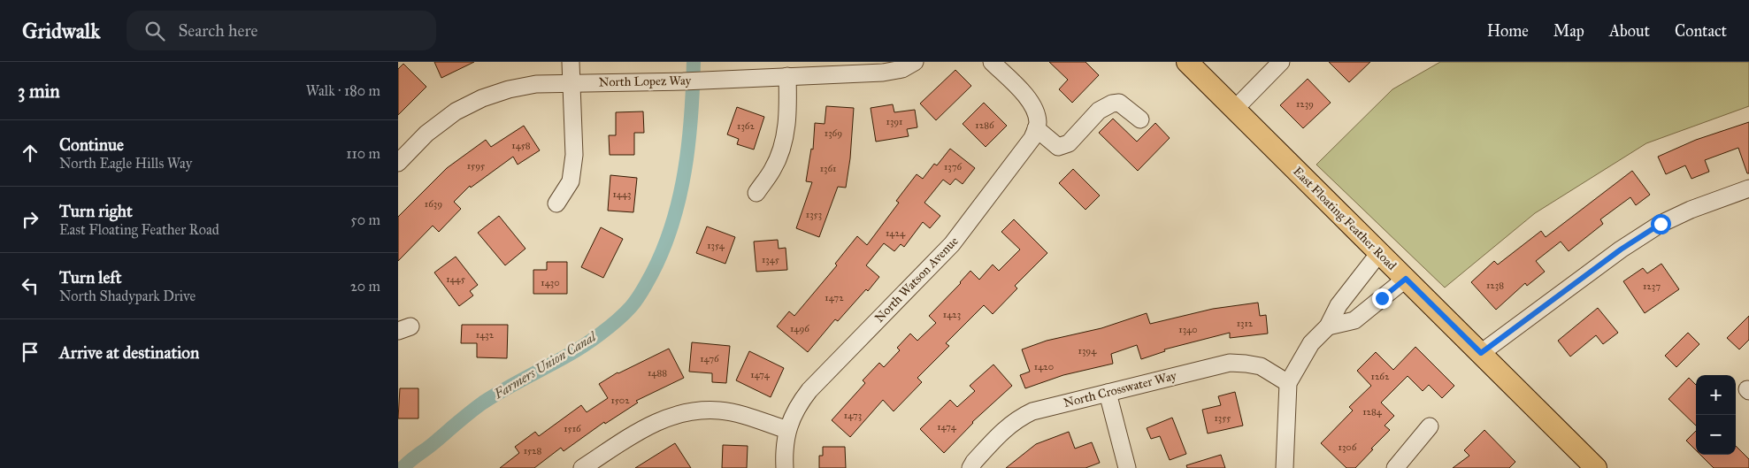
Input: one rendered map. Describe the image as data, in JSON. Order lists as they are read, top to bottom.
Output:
{
  "streets": {
    "main road": ["East Floating Feather Road"],
    "street": ["North Lopez Way", "North Watson Avenue", "North Crosswater Way"]
  },
  "water": ["Farmers Union Canal"],
  "house_numbers": [
    "1239",
    "1391",
    "1286",
    "1362",
    "1369",
    "1458",
    "1595",
    "1376",
    "1361",
    "1443",
    "1639",
    "1353",
    "1424",
    "1354",
    "1345",
    "1445",
    "1430",
    "1238",
    "1237",
    "1472",
    "1423",
    "1312",
    "1496",
    "1340",
    "1432",
    "1394",
    "1476",
    "1420",
    "1488",
    "1474",
    "1262",
    "1502",
    "1284",
    "1473",
    "1355",
    "1474",
    "1516",
    "1306",
    "1528"
  ],
  "page": {
    "header": "Gridwalk",
    "search": "Search here",
    "nav": [
      "Home",
      "Map",
      "About",
      "Contact"
    ],
    "heading": ["3 min", "Walk · 180 m"],
    "list": [
      ["Continue", "North Eagle Hills Way", "110 m"],
      ["Turn right", "East Floating Feather Road", "50 m"],
      ["Turn left", "North Shadypark Drive", "20 m"],
      "Arrive at destination"
    ],
    "map_buttons": ["+", "−"]
  }
}
